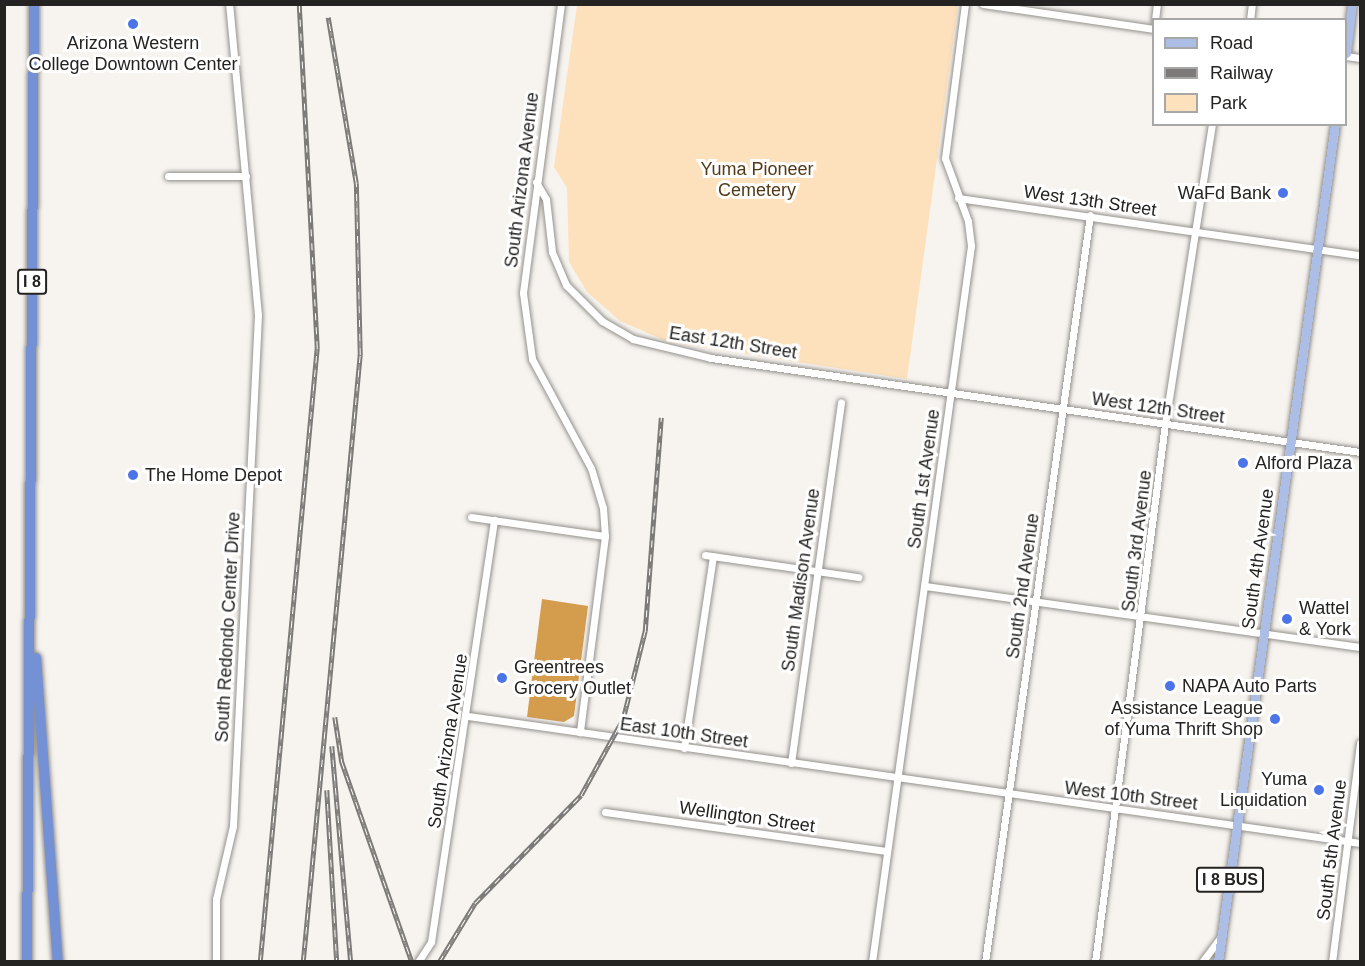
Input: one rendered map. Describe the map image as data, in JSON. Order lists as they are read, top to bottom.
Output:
{
  "streets": {
    "highway": ["I 8"],
    "main road": ["South 4th Avenue", "I 8 BUS"],
    "street": [
      "South Arizona Avenue",
      "West 13th Street",
      "East 12th Street",
      "West 12th Street",
      "South 1st Avenue",
      "South 3rd Avenue",
      "South Madison Avenue",
      "South 2nd Avenue",
      "South Redondo Center Drive",
      "East 10th Street",
      "West 10th Street",
      "Wellington Street",
      "South 5th Avenue"
    ]
  },
  "crossings": [
    ["South Arizona Avenue", "East 12th Street"],
    ["South Arizona Avenue", "East 10th Street"],
    ["West 13th Street", "South 1st Avenue"],
    ["West 13th Street", "South 3rd Avenue"],
    ["West 13th Street", "South 4th Avenue"],
    ["West 13th Street", "South 2nd Avenue"],
    ["East 12th Street", "West 12th Street"],
    ["East 12th Street", "South 1st Avenue"],
    ["West 12th Street", "South 1st Avenue"],
    ["West 12th Street", "South 3rd Avenue"],
    ["West 12th Street", "South 4th Avenue"],
    ["West 12th Street", "South 2nd Avenue"],
    ["South 1st Avenue", "East 10th Street"],
    ["South 1st Avenue", "West 10th Street"],
    ["South 1st Avenue", "Wellington Street"],
    ["South 3rd Avenue", "West 10th Street"],
    ["South 4th Avenue", "West 10th Street"],
    ["South Madison Avenue", "East 10th Street"],
    ["South 2nd Avenue", "West 10th Street"],
    ["East 10th Street", "West 10th Street"],
    ["West 10th Street", "South 5th Avenue"]
  ],
  "parks": ["Yuma Pioneer Cemetery"],
  "places": [
    "Arizona Western College Downtown Center",
    "WaFd Bank",
    "Alford Plaza",
    "The Home Depot",
    "Wattel & York",
    "Greentrees Grocery Outlet",
    "NAPA Auto Parts",
    "Assistance League of Yuma Thrift Shop",
    "Yuma Liquidation"
  ],
  "legend": ["Road", "Railway", "Park"]
}
